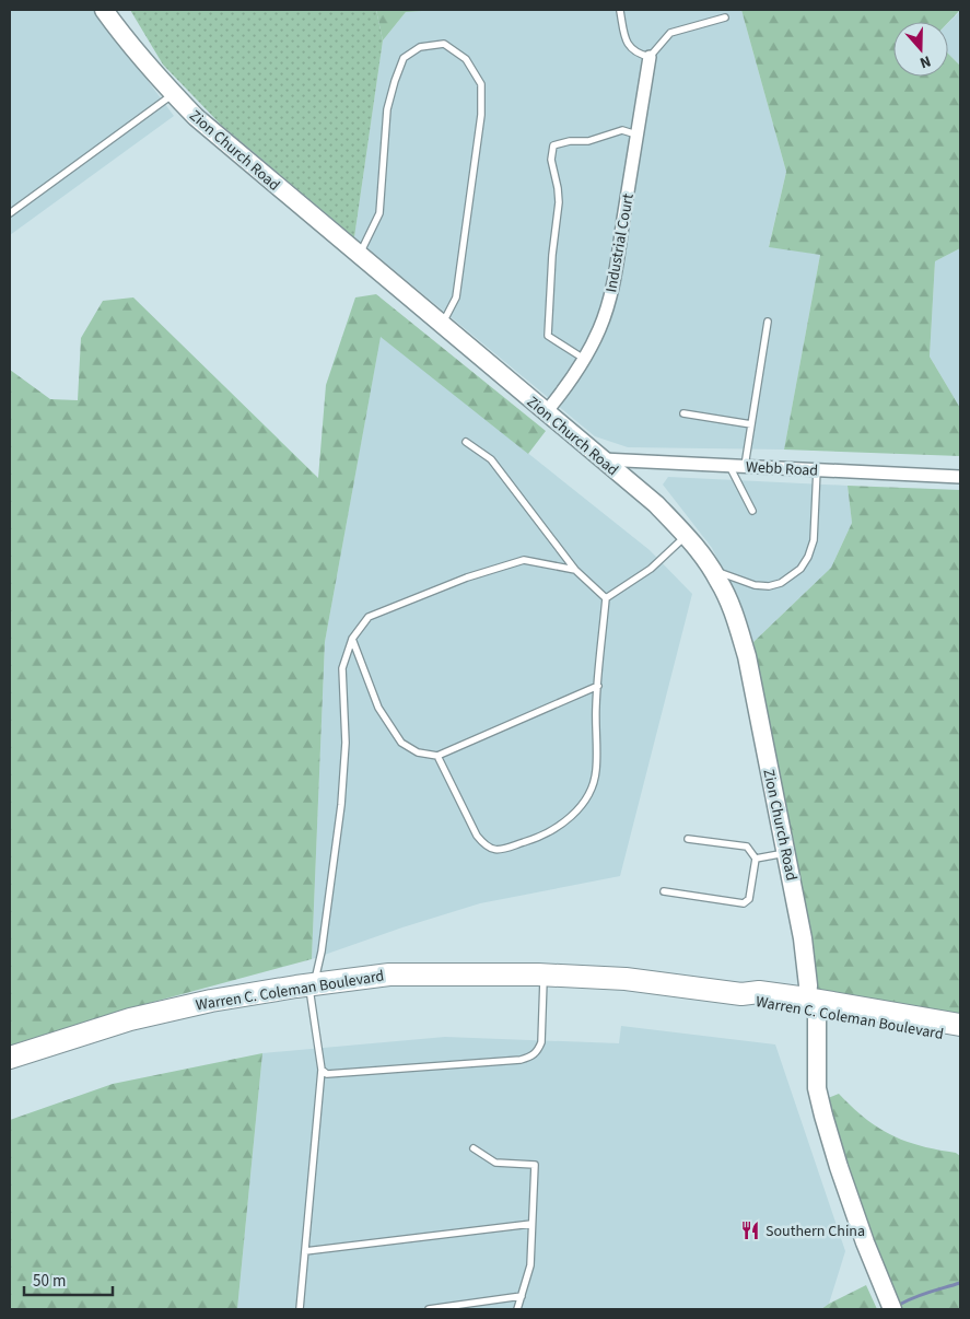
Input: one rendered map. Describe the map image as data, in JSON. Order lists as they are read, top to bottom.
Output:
{
  "streets": {
    "highway": ["Warren C. Coleman Boulevard"],
    "street": ["Zion Church Road", "Industrial Court", "Webb Road"]
  },
  "crossings": [
    ["Zion Church Road", "Industrial Court"],
    ["Zion Church Road", "Webb Road"],
    ["Zion Church Road", "Warren C. Coleman Boulevard"]
  ],
  "places": {
    "restaurant": ["Southern China"]
  },
  "scale_bar": "50 m",
  "north": "bottom"
}
